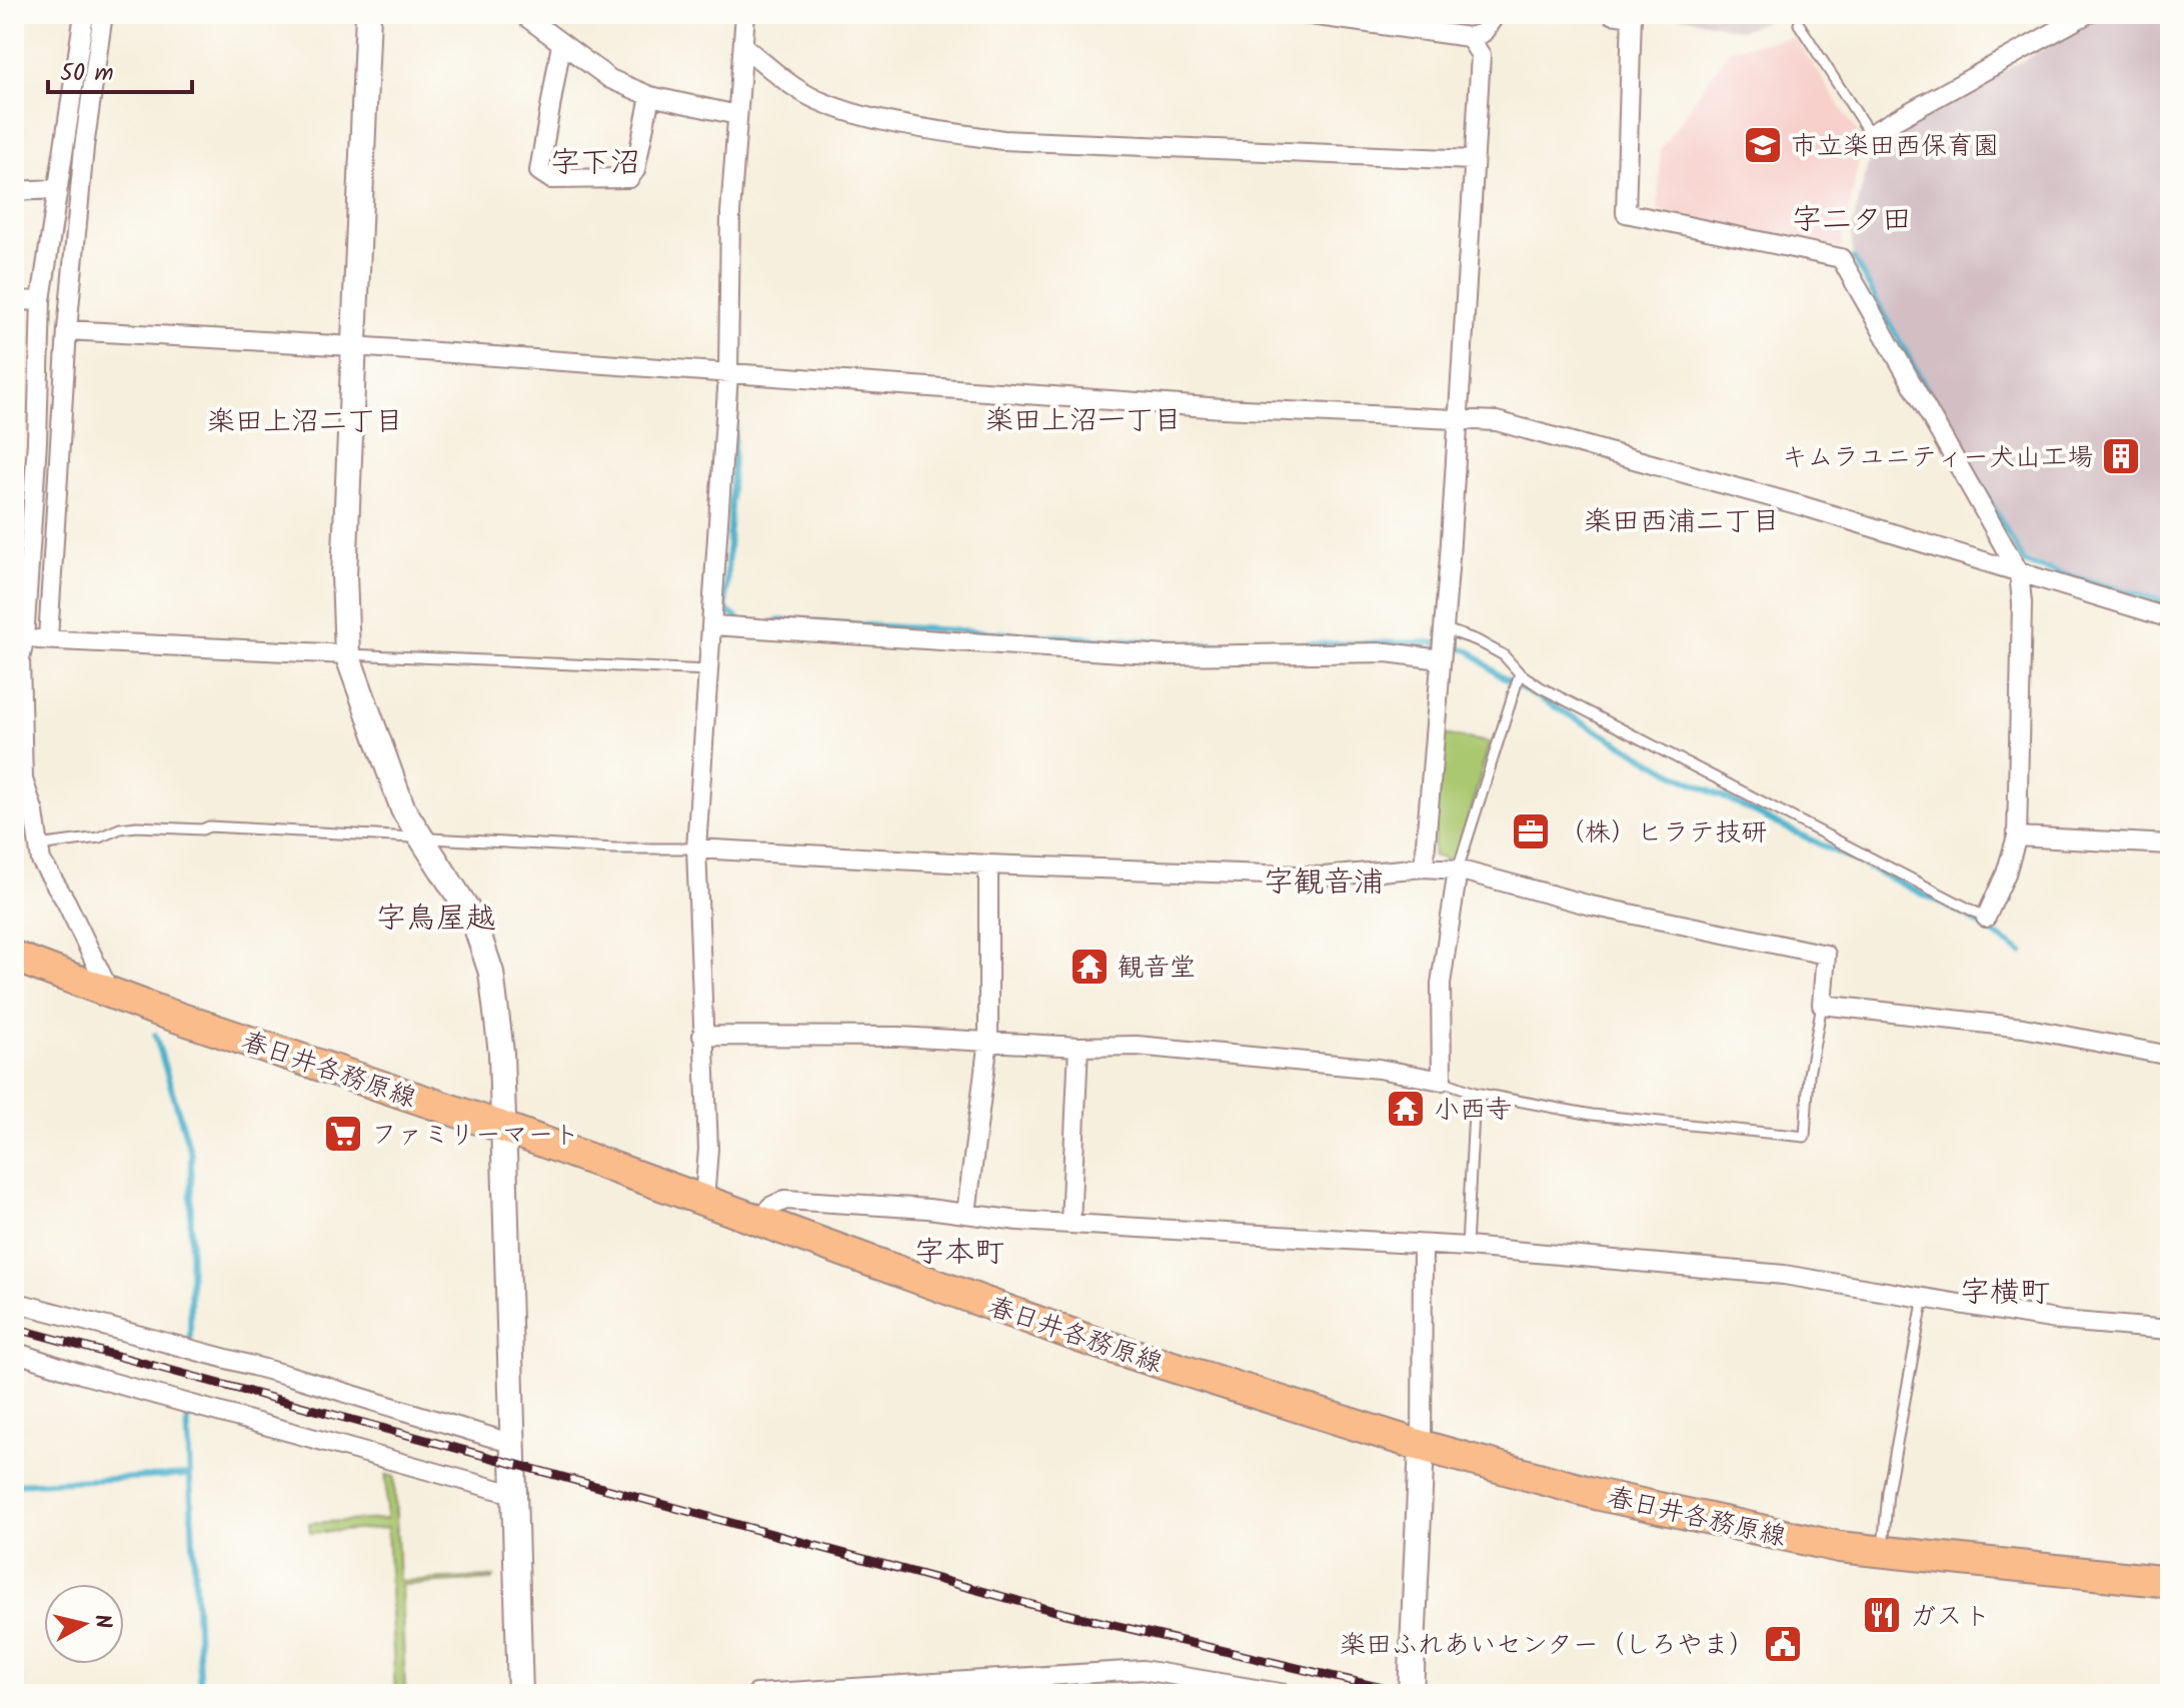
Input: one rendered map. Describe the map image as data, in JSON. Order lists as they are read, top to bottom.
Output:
{
  "streets": {
    "main road": ["春日井各務原線"]
  },
  "districts": [
    "字下沼",
    "字二タ田",
    "楽田上沼一丁目",
    "楽田上沼二丁目",
    "楽田西浦二丁目",
    "字観音浦",
    "字鳥屋越",
    "字本町",
    "字横町"
  ],
  "places": {
    "school or university": ["市立楽田西保育園"],
    "building": ["キムラユニティー犬山工場"],
    "office": ["（株）ヒラテ技研"],
    "temple": ["観音堂", "小西寺"],
    "supermarket": ["ファミリーマート"],
    "restaurant": ["ガスト"],
    "public building": ["楽田ふれあいセンター（しろやま）"]
  },
  "scale_bar": "50 m",
  "north": "right"
}
